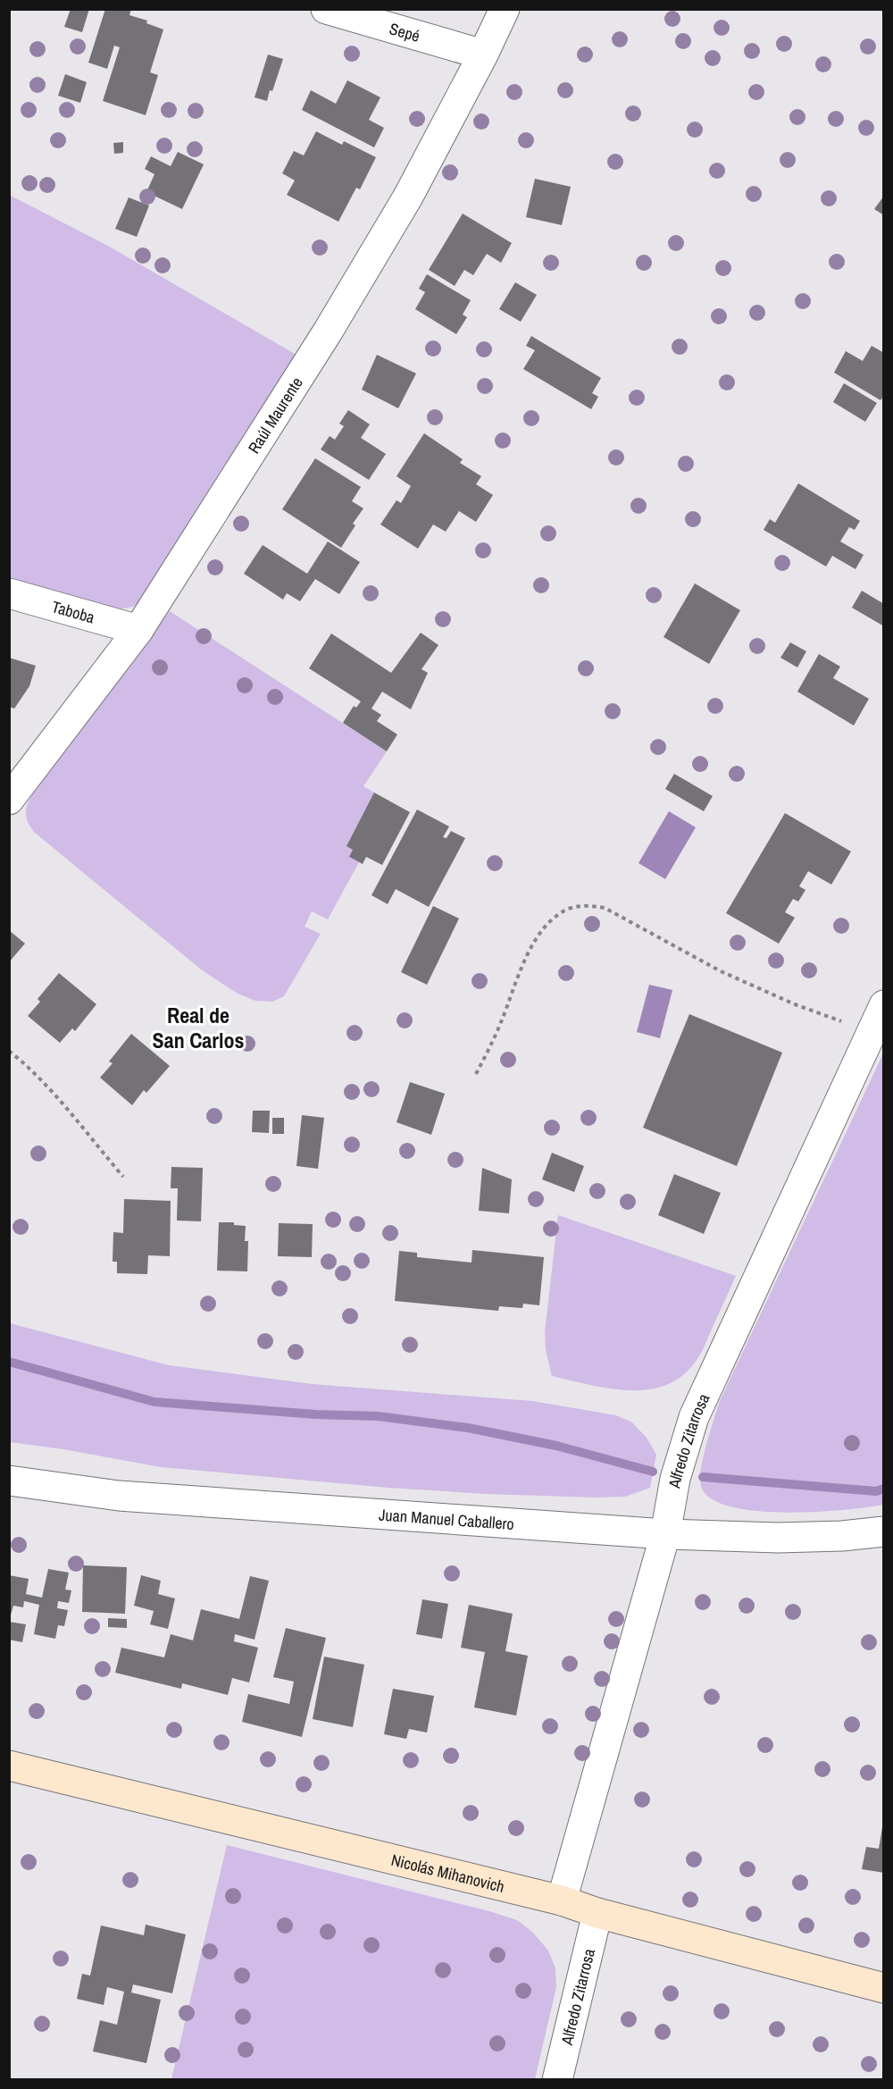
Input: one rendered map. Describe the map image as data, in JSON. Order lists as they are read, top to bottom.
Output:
{
  "streets": {
    "street": [
      "Sepé",
      "Raúl Maurente",
      "Taboba",
      "Alfredo Zitarrosa",
      "Juan Manuel Caballero",
      "Nicolás Mihanovich"
    ]
  },
  "crossings": [
    ["Sepé", "Raúl Maurente"],
    ["Raúl Maurente", "Taboba"],
    ["Alfredo Zitarrosa", "Juan Manuel Caballero"],
    ["Alfredo Zitarrosa", "Nicolás Mihanovich"]
  ],
  "districts": ["Real de San Carlos"]
}
